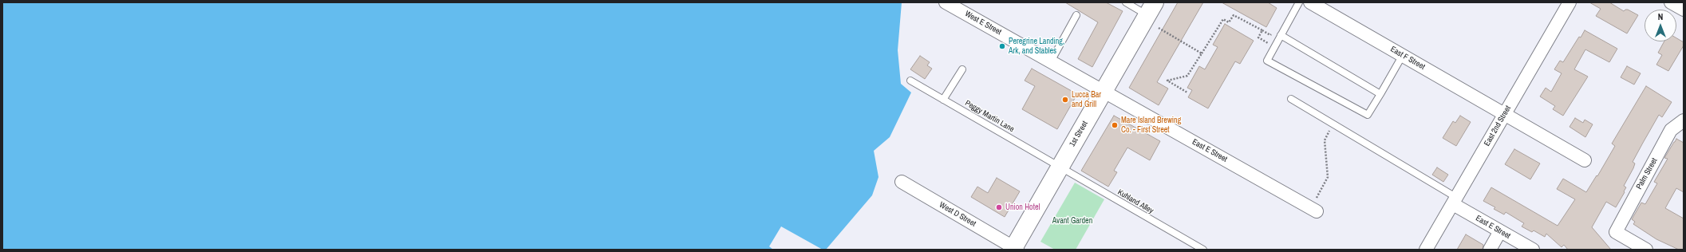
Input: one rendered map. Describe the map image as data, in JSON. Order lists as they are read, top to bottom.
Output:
{
  "streets": {
    "main road": ["1st Street"],
    "street": [
      "West E Street",
      "East F Street",
      "East 2nd Street",
      "East E Street",
      "Palm Street",
      "West D Street"
    ],
    "lane": ["Peggy Martin Lane", "Kuhland Alley"]
  },
  "crossings": [
    ["West E Street", "1st Street"],
    ["West E Street", "East E Street"],
    ["East F Street", "East 2nd Street"],
    ["Peggy Martin Lane", "1st Street"],
    ["Peggy Martin Lane", "Kuhland Alley"],
    ["East 2nd Street", "East E Street"],
    ["1st Street", "East E Street"],
    ["1st Street", "Kuhland Alley"],
    ["1st Street", "West D Street"]
  ],
  "parks": ["Avant Garden"],
  "places": [
    "Peregrine Landing, Ark, and Stables",
    "Lucca Bar and Grill",
    "Mare Island Brewing Co. - First Street",
    "Union Hotel"
  ],
  "north": "top"
}
